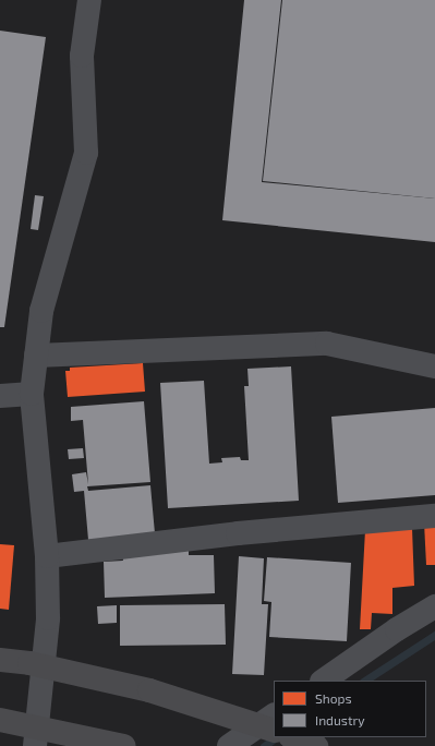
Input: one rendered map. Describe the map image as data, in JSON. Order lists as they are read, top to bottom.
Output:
{
  "legend": ["Shops", "Industry"]
}
